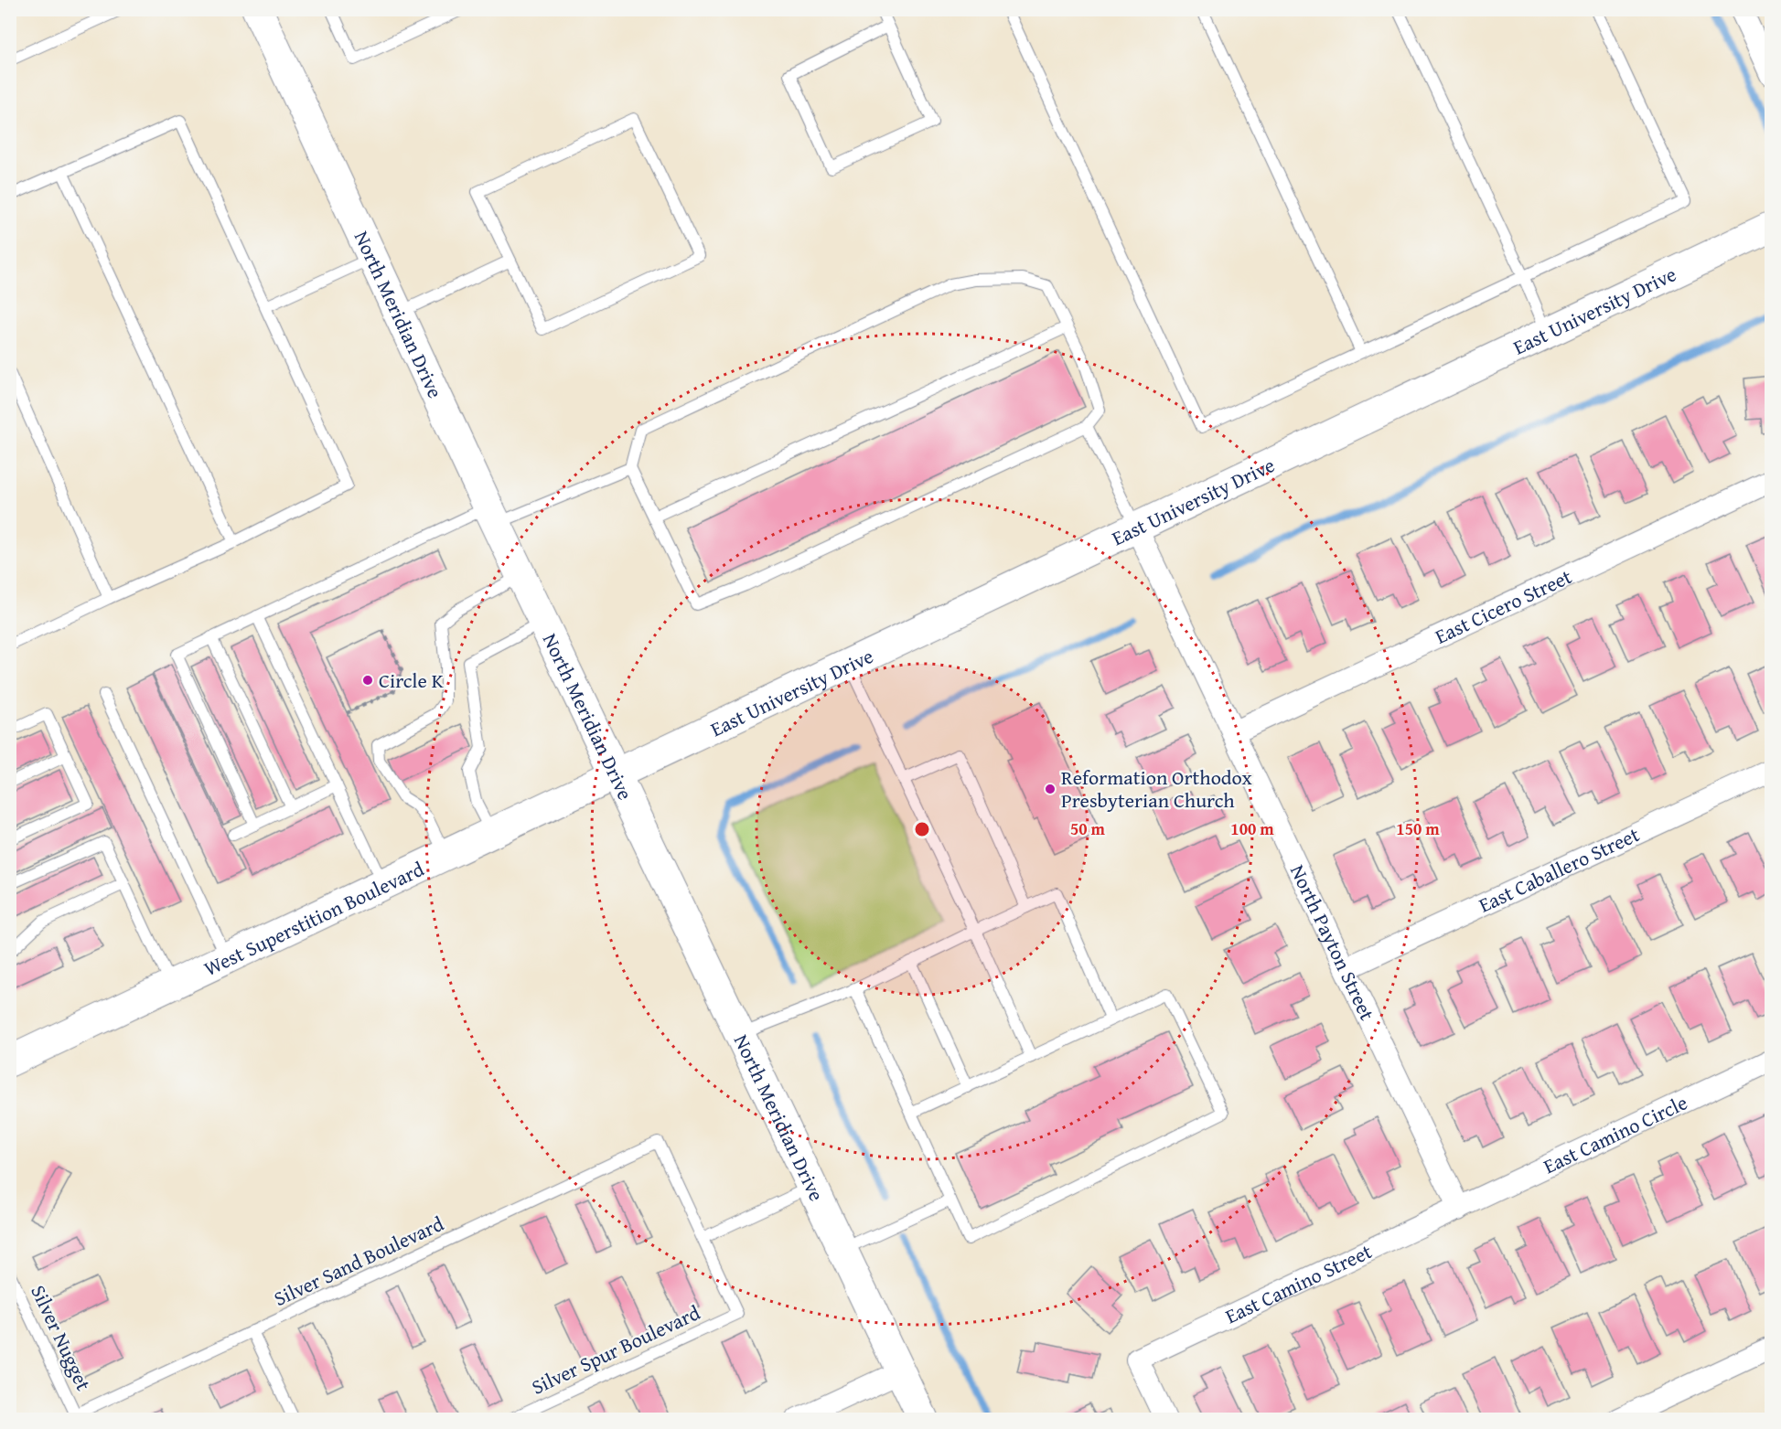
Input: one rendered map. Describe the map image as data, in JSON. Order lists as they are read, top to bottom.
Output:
{
  "streets": {
    "main road": ["East University Drive", "North Meridian Drive", "West Superstition Boulevard"],
    "street": [
      "East Cicero Street",
      "East Caballero Street",
      "North Payton Street",
      "East Camino Circle",
      "East Camino Street"
    ],
    "lane": ["Silver Sand Boulevard", "Silver Nugget", "Silver Spur Boulevard"]
  },
  "crossings": [
    ["East University Drive", "North Meridian Drive"],
    ["East University Drive", "West Superstition Boulevard"],
    ["East University Drive", "North Payton Street"],
    ["North Meridian Drive", "West Superstition Boulevard"],
    ["East Cicero Street", "North Payton Street"],
    ["East Caballero Street", "North Payton Street"],
    ["North Payton Street", "East Camino Circle"],
    ["North Payton Street", "East Camino Street"],
    ["East Camino Circle", "East Camino Street"],
    ["Silver Sand Boulevard", "Silver Nugget"],
    ["Silver Sand Boulevard", "Silver Spur Boulevard"]
  ],
  "places": ["Circle K", "Reformation Orthodox Presbyterian Church"],
  "rings": ["50 m", "100 m", "150 m"]
}
